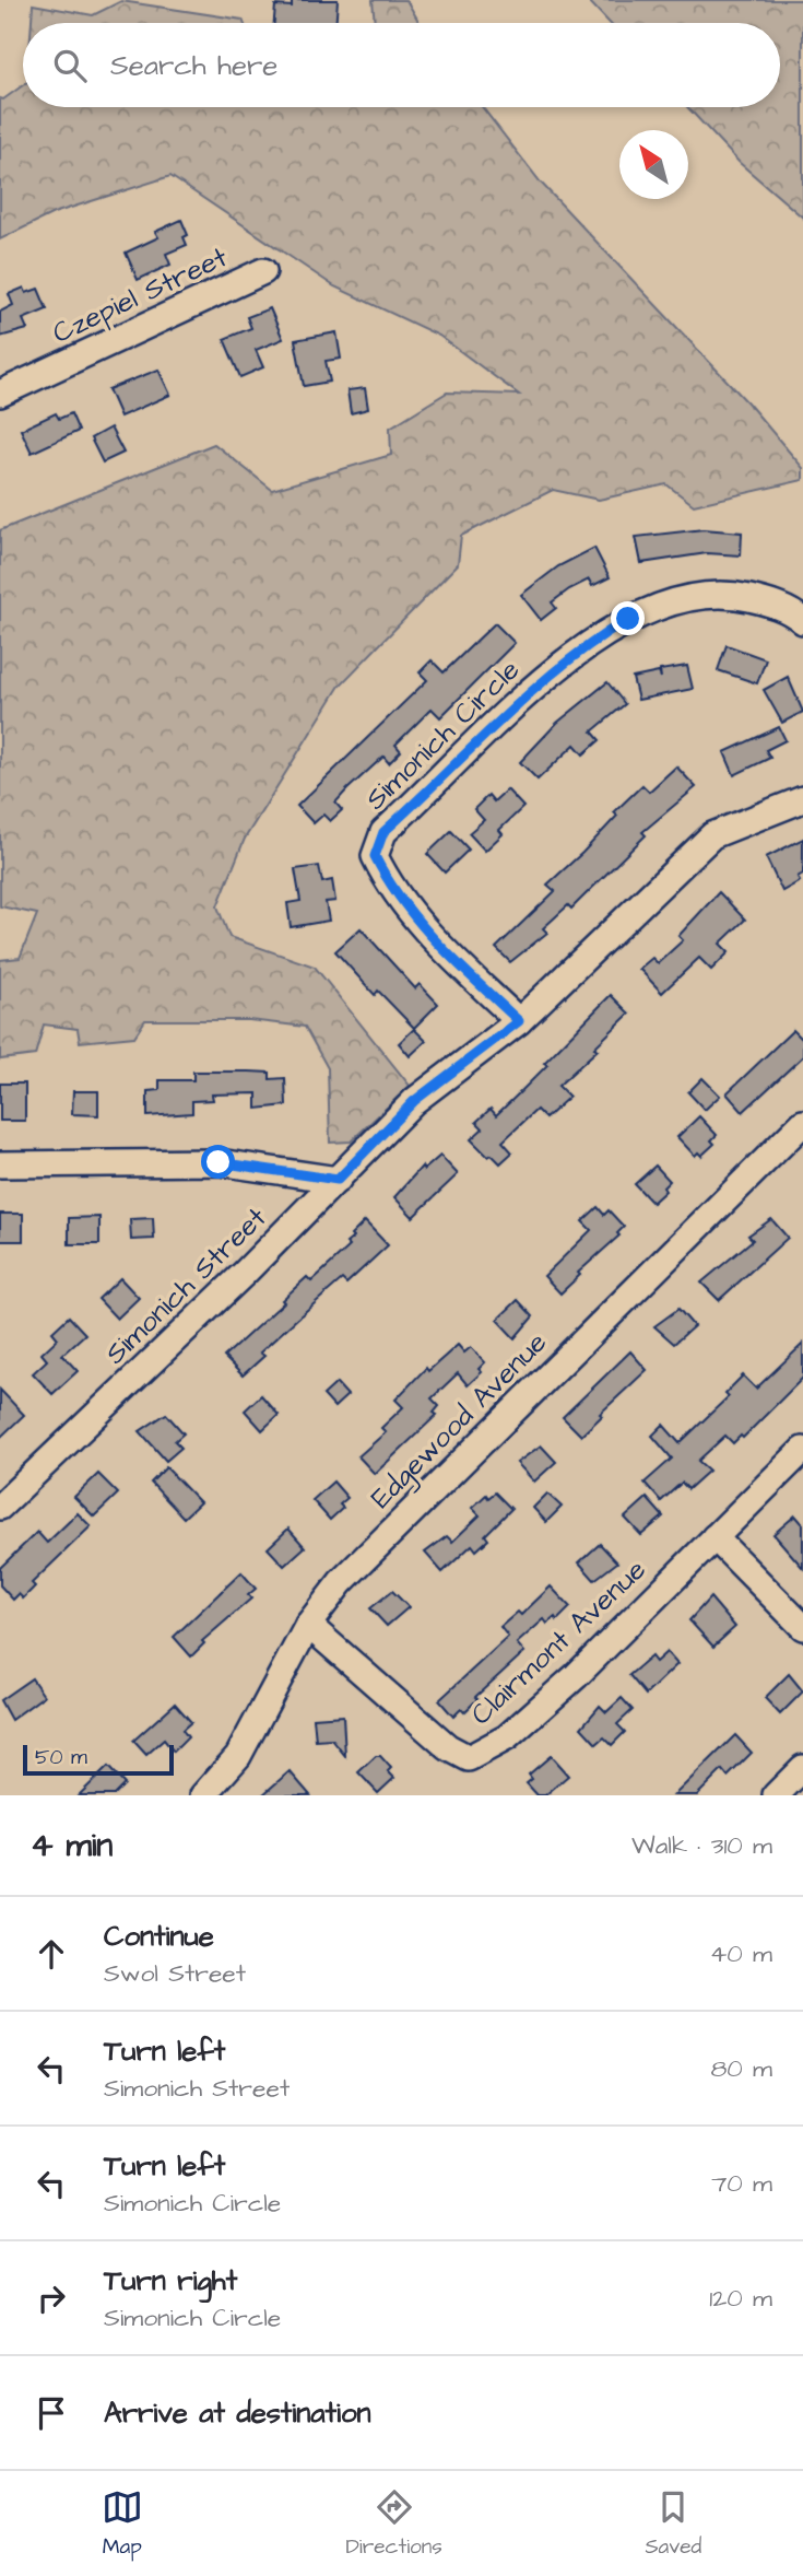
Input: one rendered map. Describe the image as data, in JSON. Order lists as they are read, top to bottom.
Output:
{
  "streets": {
    "street": [
      "Czepiel Street",
      "Simonich Circle",
      "Simonich Street",
      "Edgewood Avenue",
      "Clairmont Avenue"
    ]
  },
  "crossings": [
    ["Simonich Circle", "Simonich Street"],
    ["Edgewood Avenue", "Clairmont Avenue"]
  ],
  "scale_bar": "50 m",
  "north": "top left",
  "page": {
    "search": "Search here",
    "scale": "50 m",
    "heading": ["4 min", "Walk · 310 m"],
    "list": [
      ["Continue", "Swol Street", "40 m"],
      ["Turn left", "Simonich Street", "80 m"],
      ["Turn left", "Simonich Circle", "70 m"],
      ["Turn right", "Simonich Circle", "120 m"],
      "Arrive at destination"
    ],
    "nav": ["Map", "Directions", "Saved"]
  }
}
